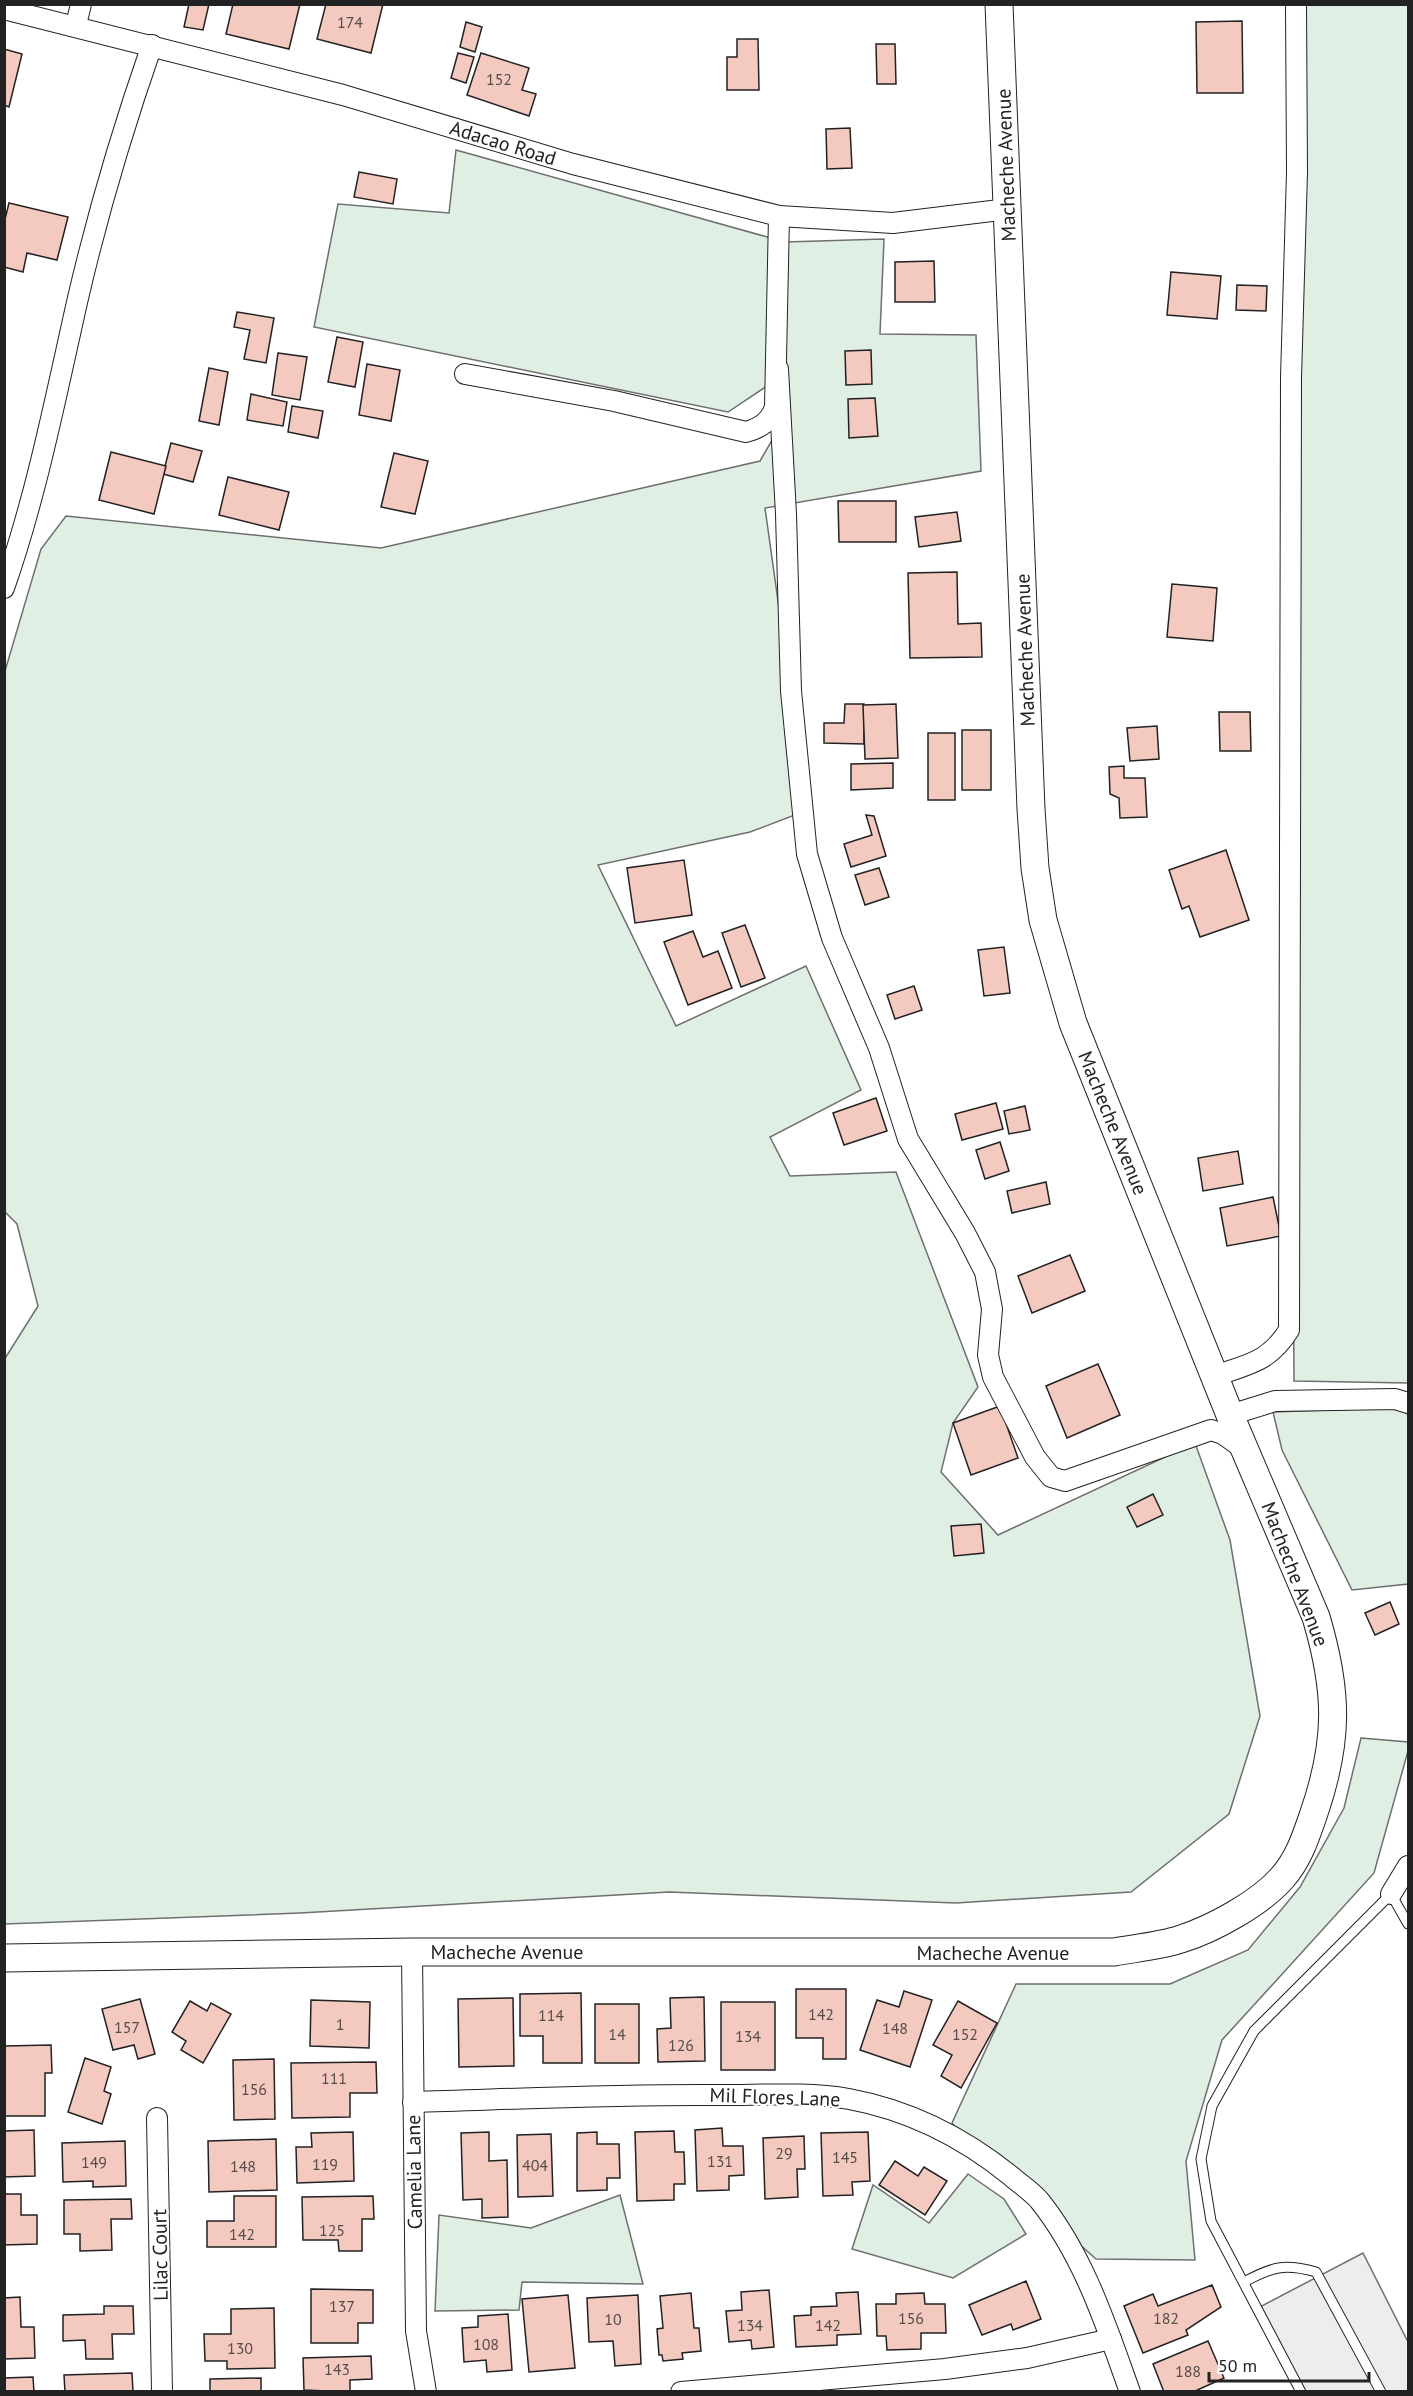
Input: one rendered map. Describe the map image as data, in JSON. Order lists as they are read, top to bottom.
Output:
{
  "streets": {
    "main road": ["Macheche Avenue"],
    "street": [
      "Adacao Road",
      "Mil Flores Lane",
      "Camelia Lane",
      "Lilac Court"
    ]
  },
  "crossings": [
    ["Adacao Road", "Macheche Avenue"],
    ["Macheche Avenue", "Camelia Lane"],
    ["Mil Flores Lane", "Camelia Lane"]
  ],
  "house_numbers": [
    "174",
    "152",
    "142",
    "114",
    "1",
    "157",
    "148",
    "14",
    "152",
    "134",
    "126",
    "111",
    "156",
    "29",
    "145",
    "131",
    "149",
    "119",
    "404",
    "148",
    "125",
    "142",
    "137",
    "156",
    "182",
    "10",
    "134",
    "142",
    "108",
    "130",
    "143",
    "188"
  ],
  "scale_bar": "50 m"
}
